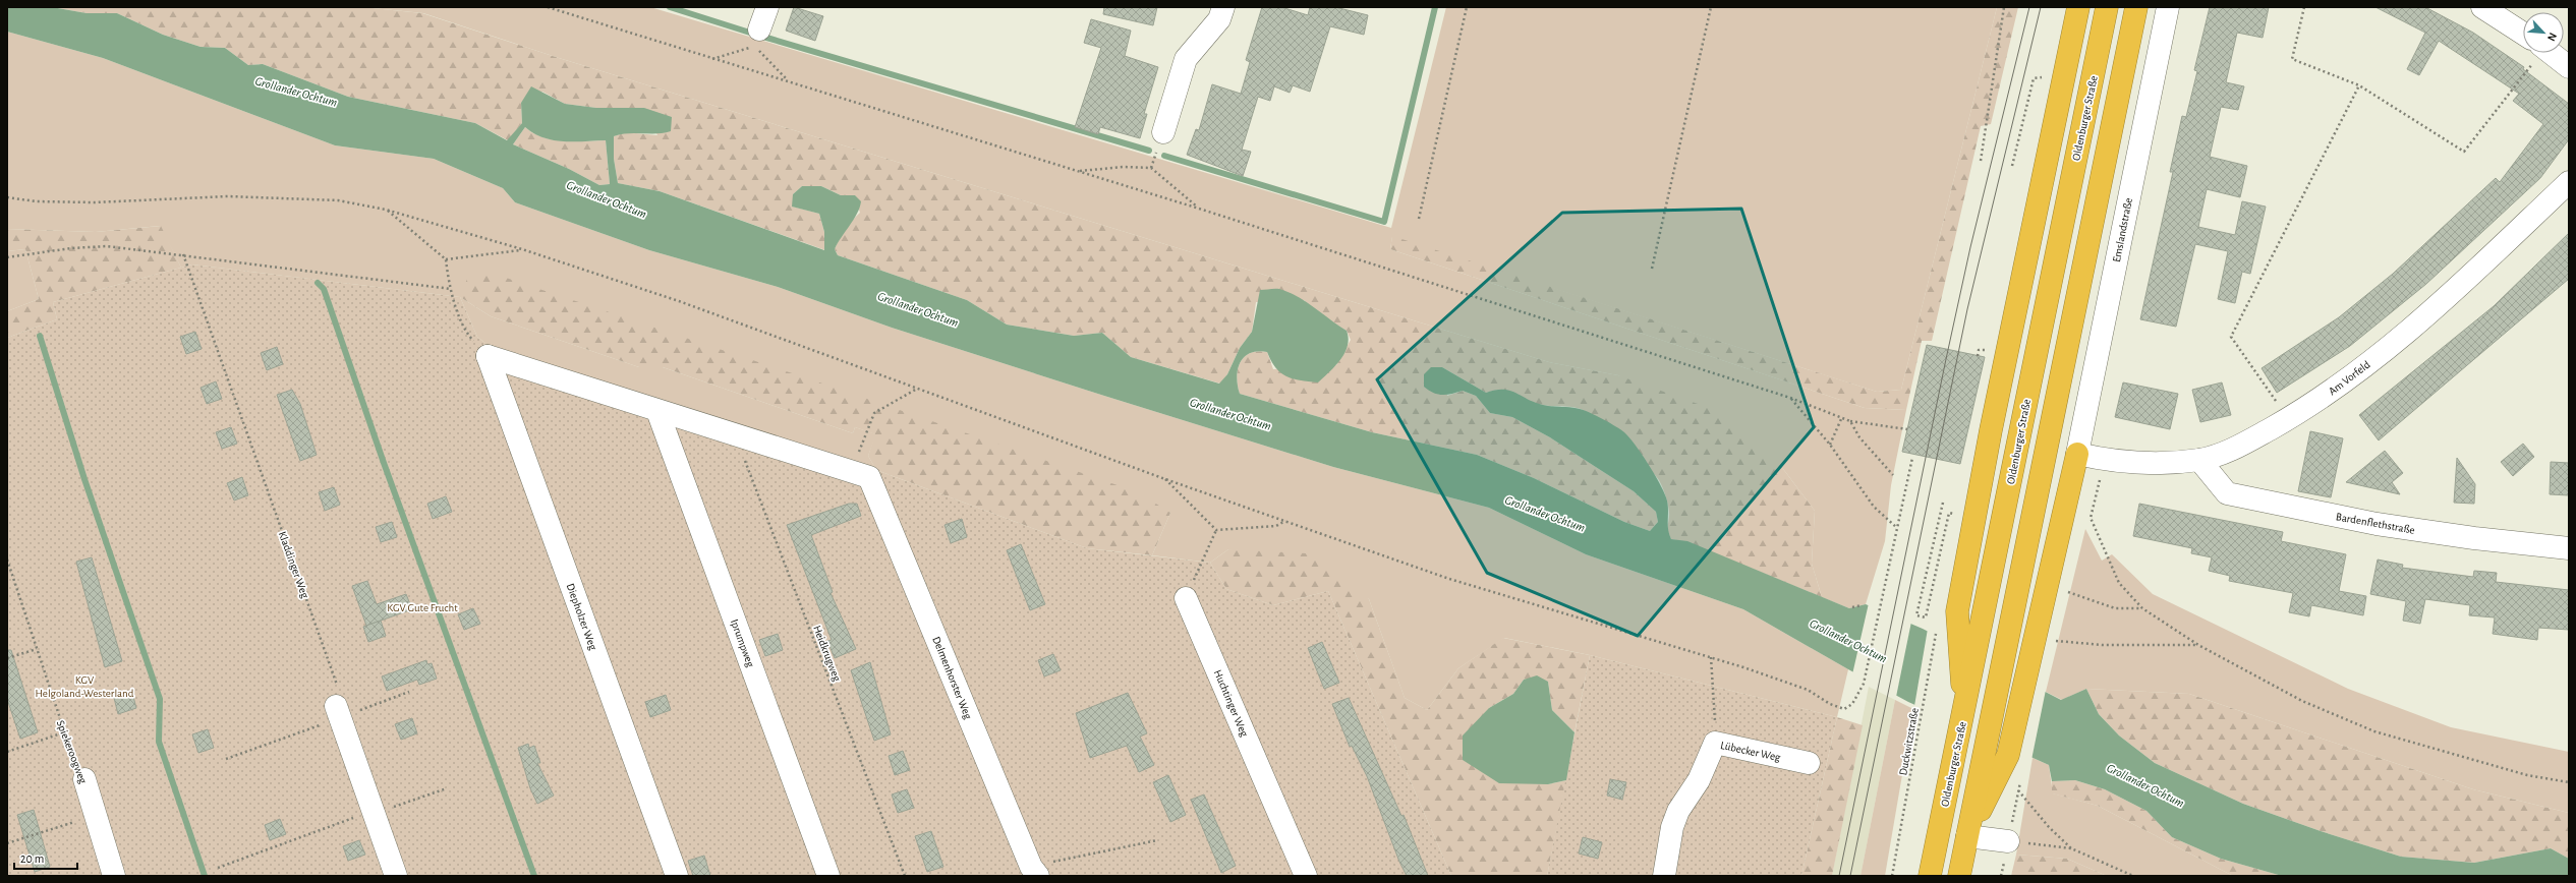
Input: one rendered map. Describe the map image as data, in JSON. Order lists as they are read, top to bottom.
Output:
{
  "streets": {
    "highway": ["Oldenburger Straße"],
    "street": [
      "Emslandstraße",
      "Am Vorfeld",
      "Bardenflethstraße",
      "Diepholzer Weg",
      "Iprumpweg",
      "Delmenhorster Weg",
      "Huchtinger Weg",
      "Lübecker Weg",
      "Spiekeroogweg"
    ],
    "path": ["Kladdinger Weg", "Heidkrugweg", "Duckwitzstraße"]
  },
  "crossings": [
    ["Emslandstraße", "Am Vorfeld"],
    ["Am Vorfeld", "Bardenflethstraße"]
  ],
  "water": ["Grollander Ochtum"],
  "parks": ["KGV Gute Frucht", "KGV Helgoland-Westerland"],
  "scale_bar": "20 m",
  "north": "bottom right"
}
